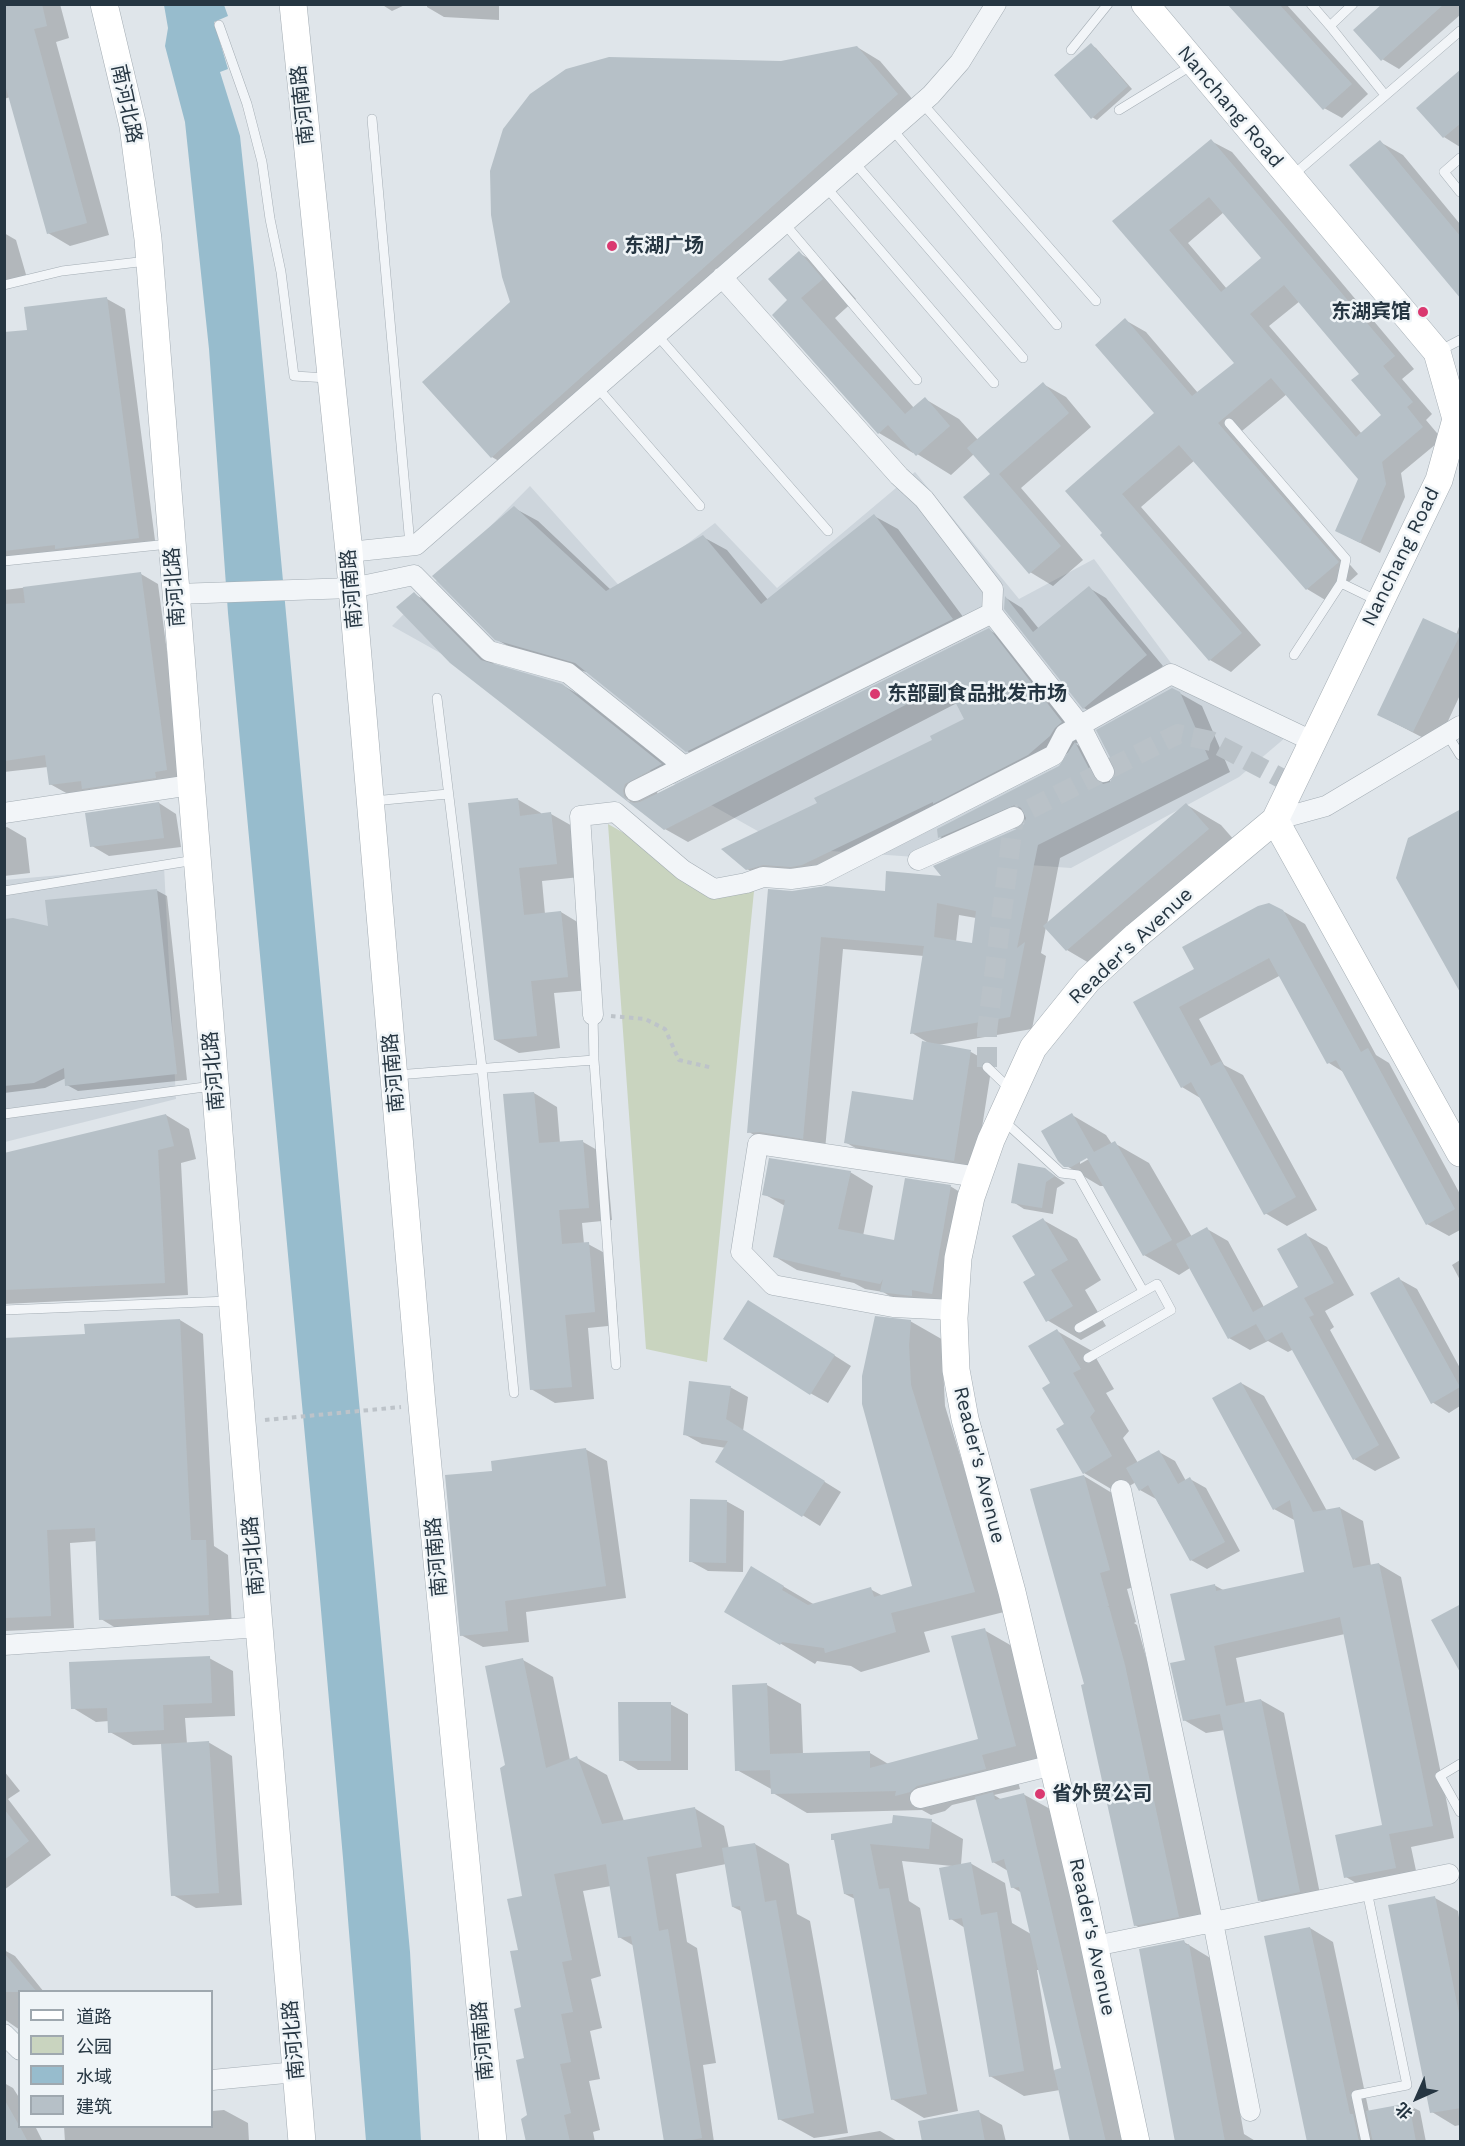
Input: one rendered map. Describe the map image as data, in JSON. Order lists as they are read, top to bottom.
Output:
{
  "streets": {
    "street": [
      "南河北路",
      "南河南路",
      "Nanchang Road",
      "Reader's Avenue"
    ]
  },
  "crossings": [
    ["Nanchang Road", "Reader's Avenue"]
  ],
  "places": [
    "东湖广场",
    "东湖宾馆",
    "东部副食品批发市场",
    "省外贸公司"
  ],
  "legend": [
    "道路",
    "公园",
    "水域",
    "建筑"
  ],
  "north": "bottom left"
}
